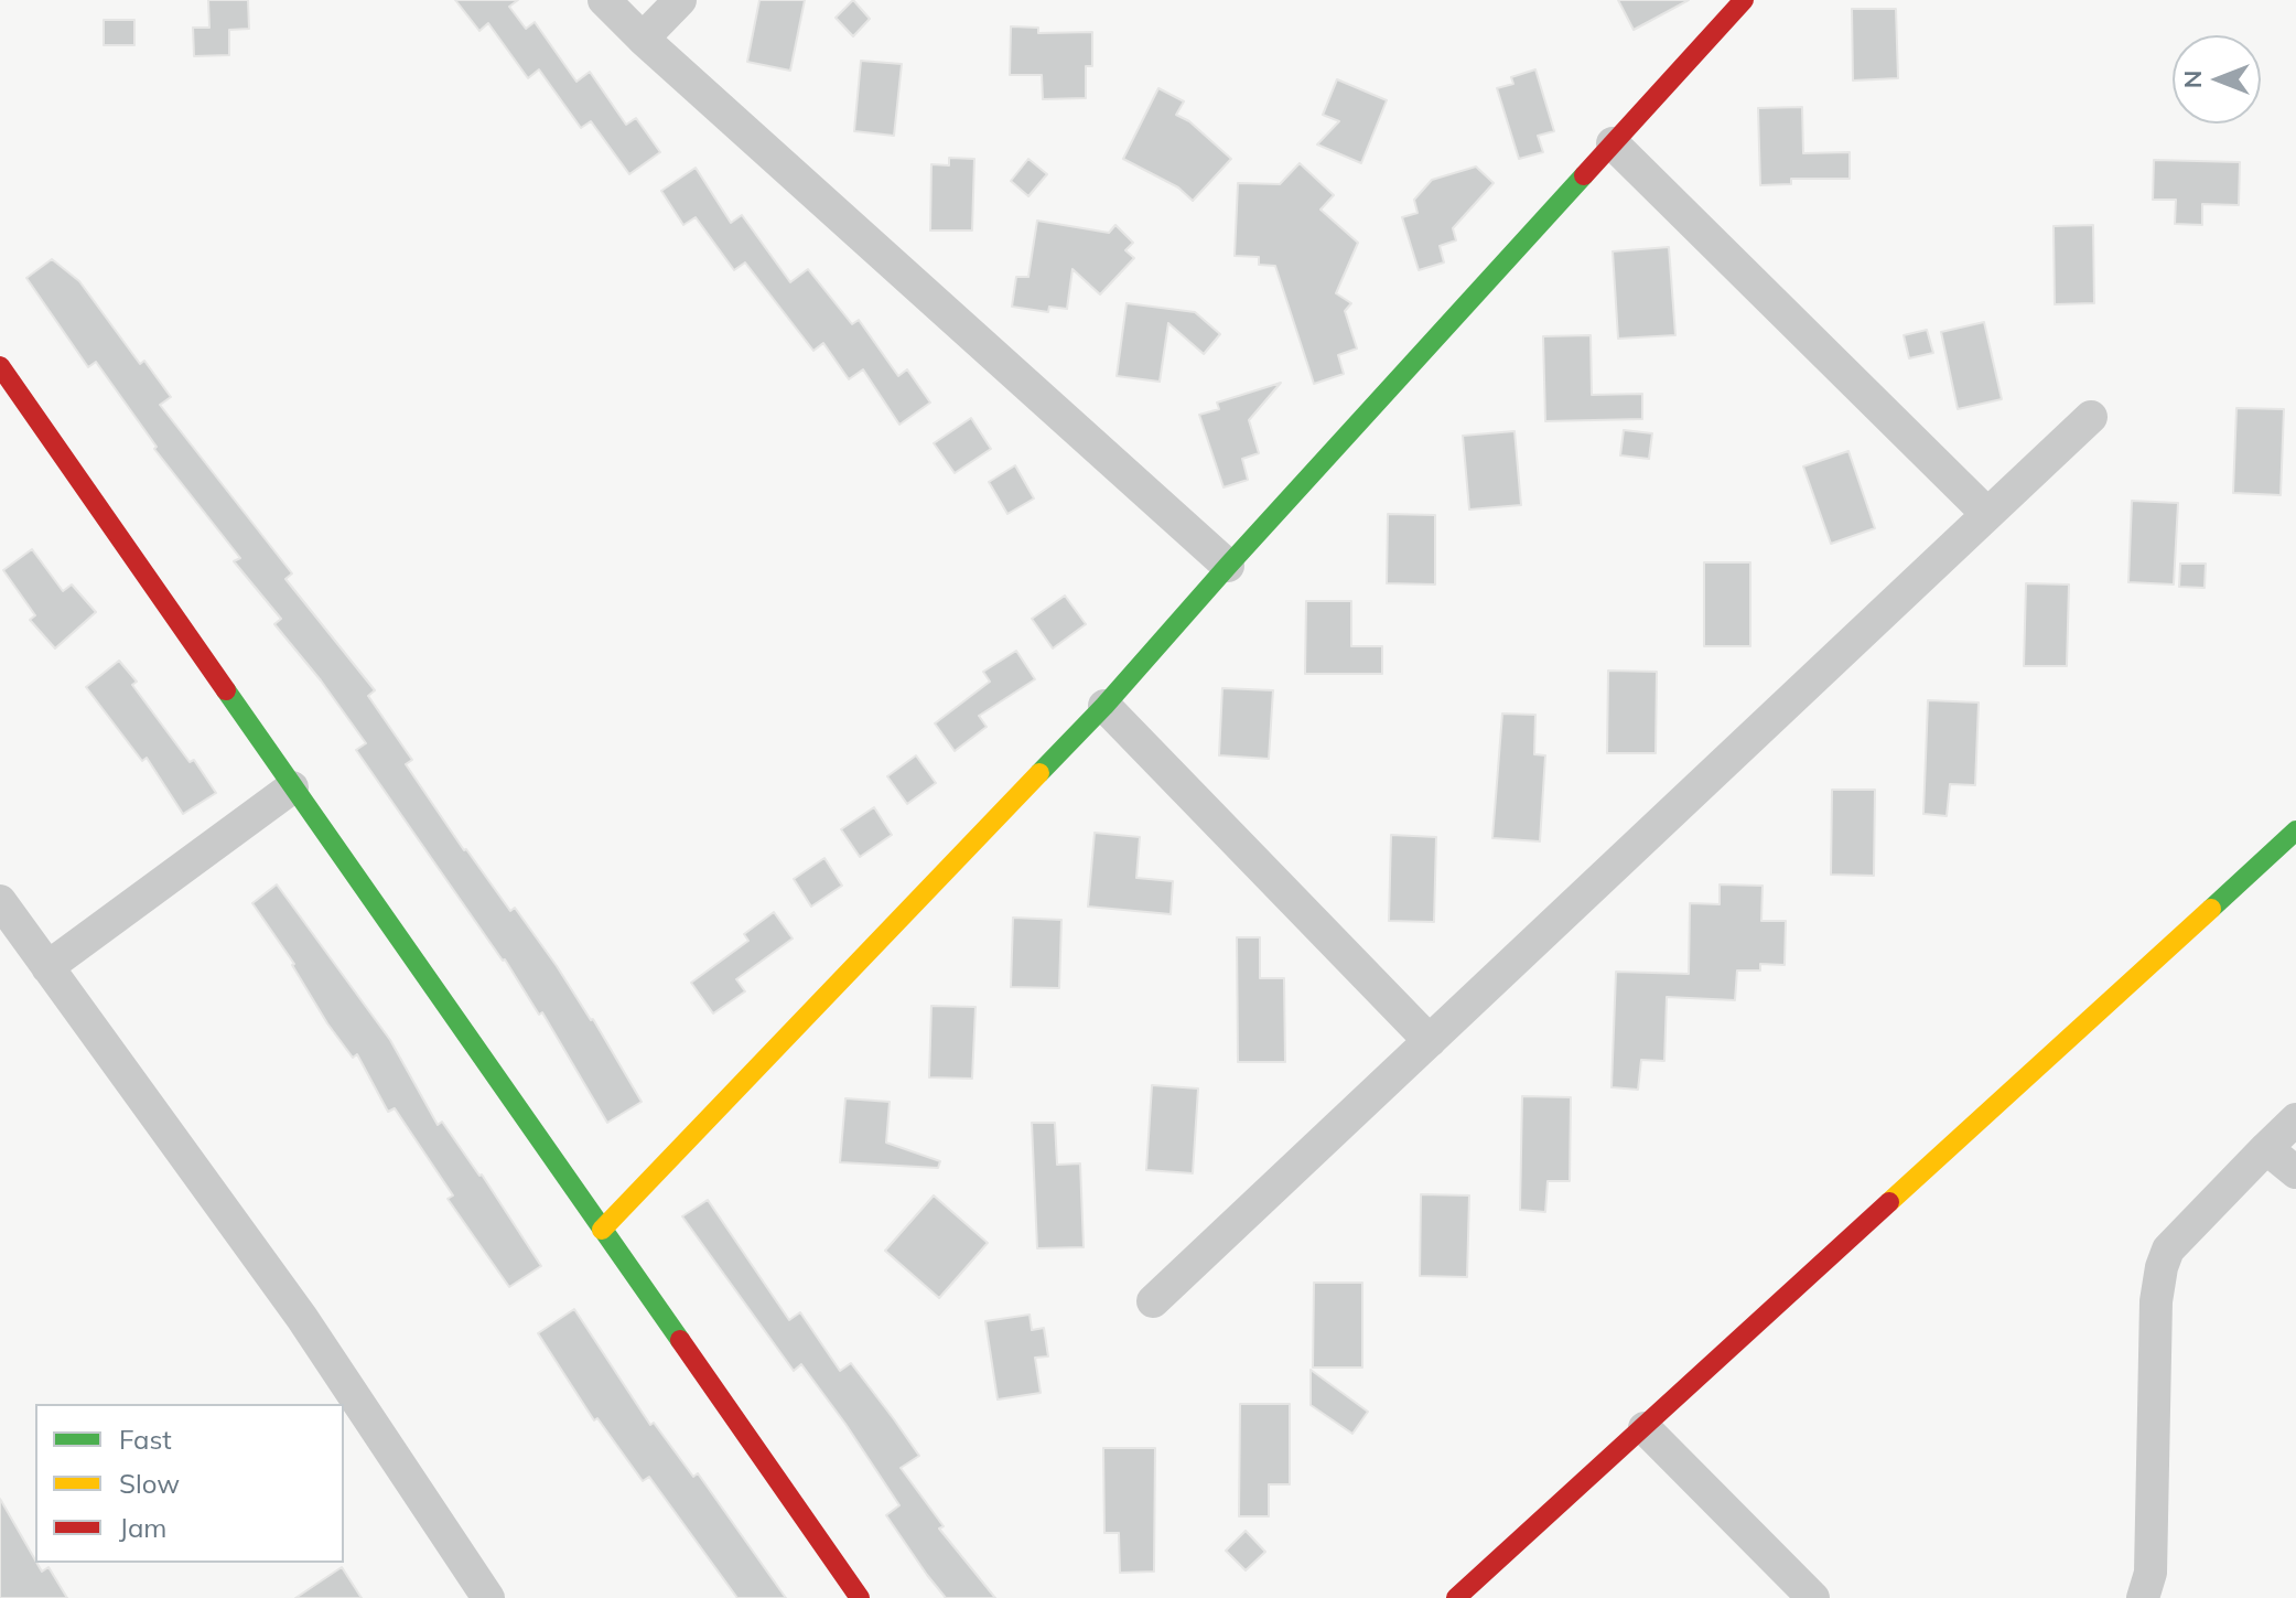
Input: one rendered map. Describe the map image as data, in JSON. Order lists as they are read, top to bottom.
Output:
{
  "legend": ["Fast", "Slow", "Jam"],
  "north": "left"
}
